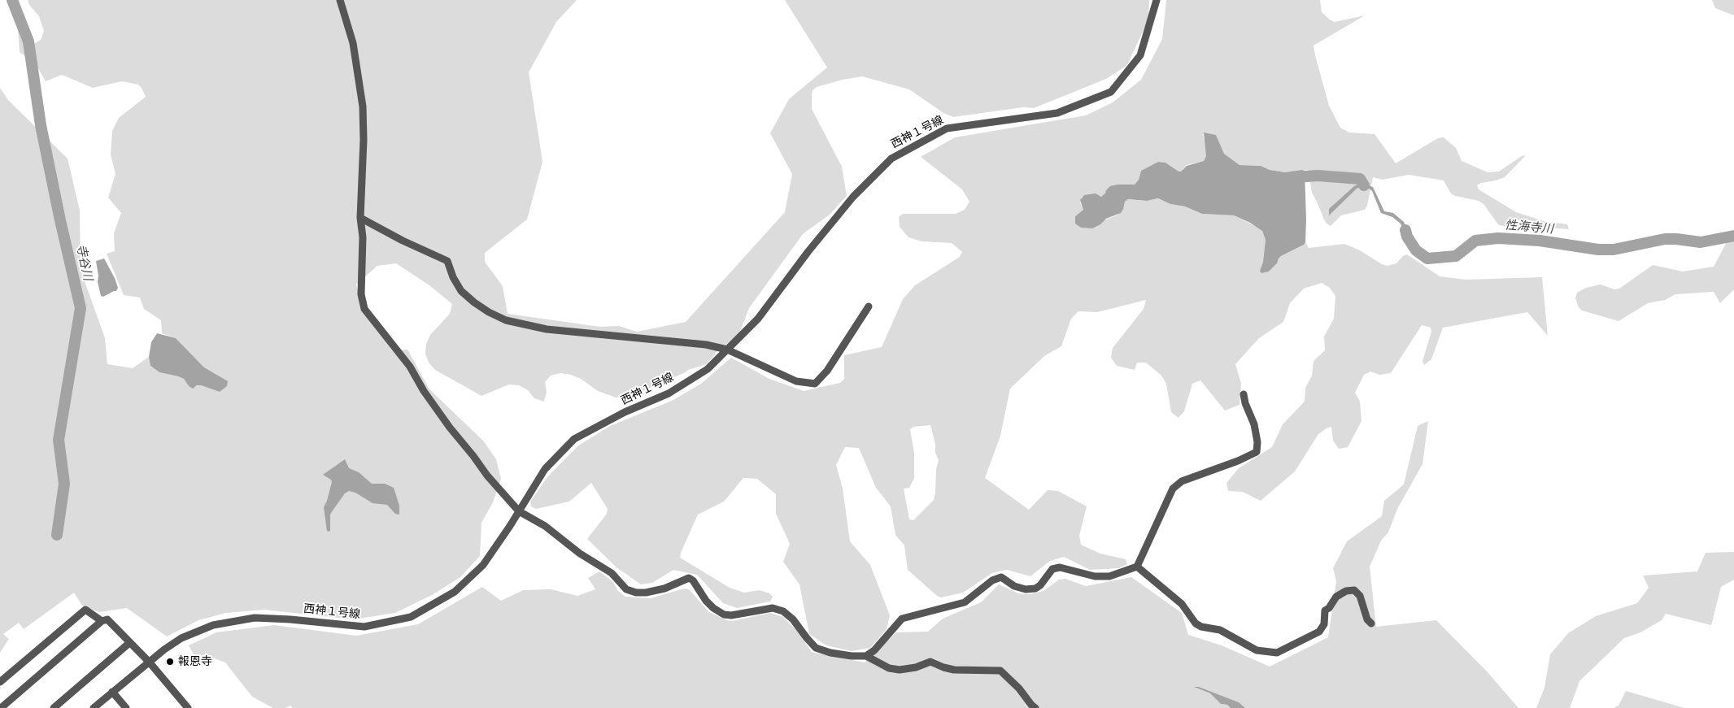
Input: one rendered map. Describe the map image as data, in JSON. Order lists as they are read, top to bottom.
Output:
{
  "streets": {
    "street": ["西神１号線"]
  },
  "water": ["性海寺川", "寺谷川"],
  "places": ["報恩寺"]
}
